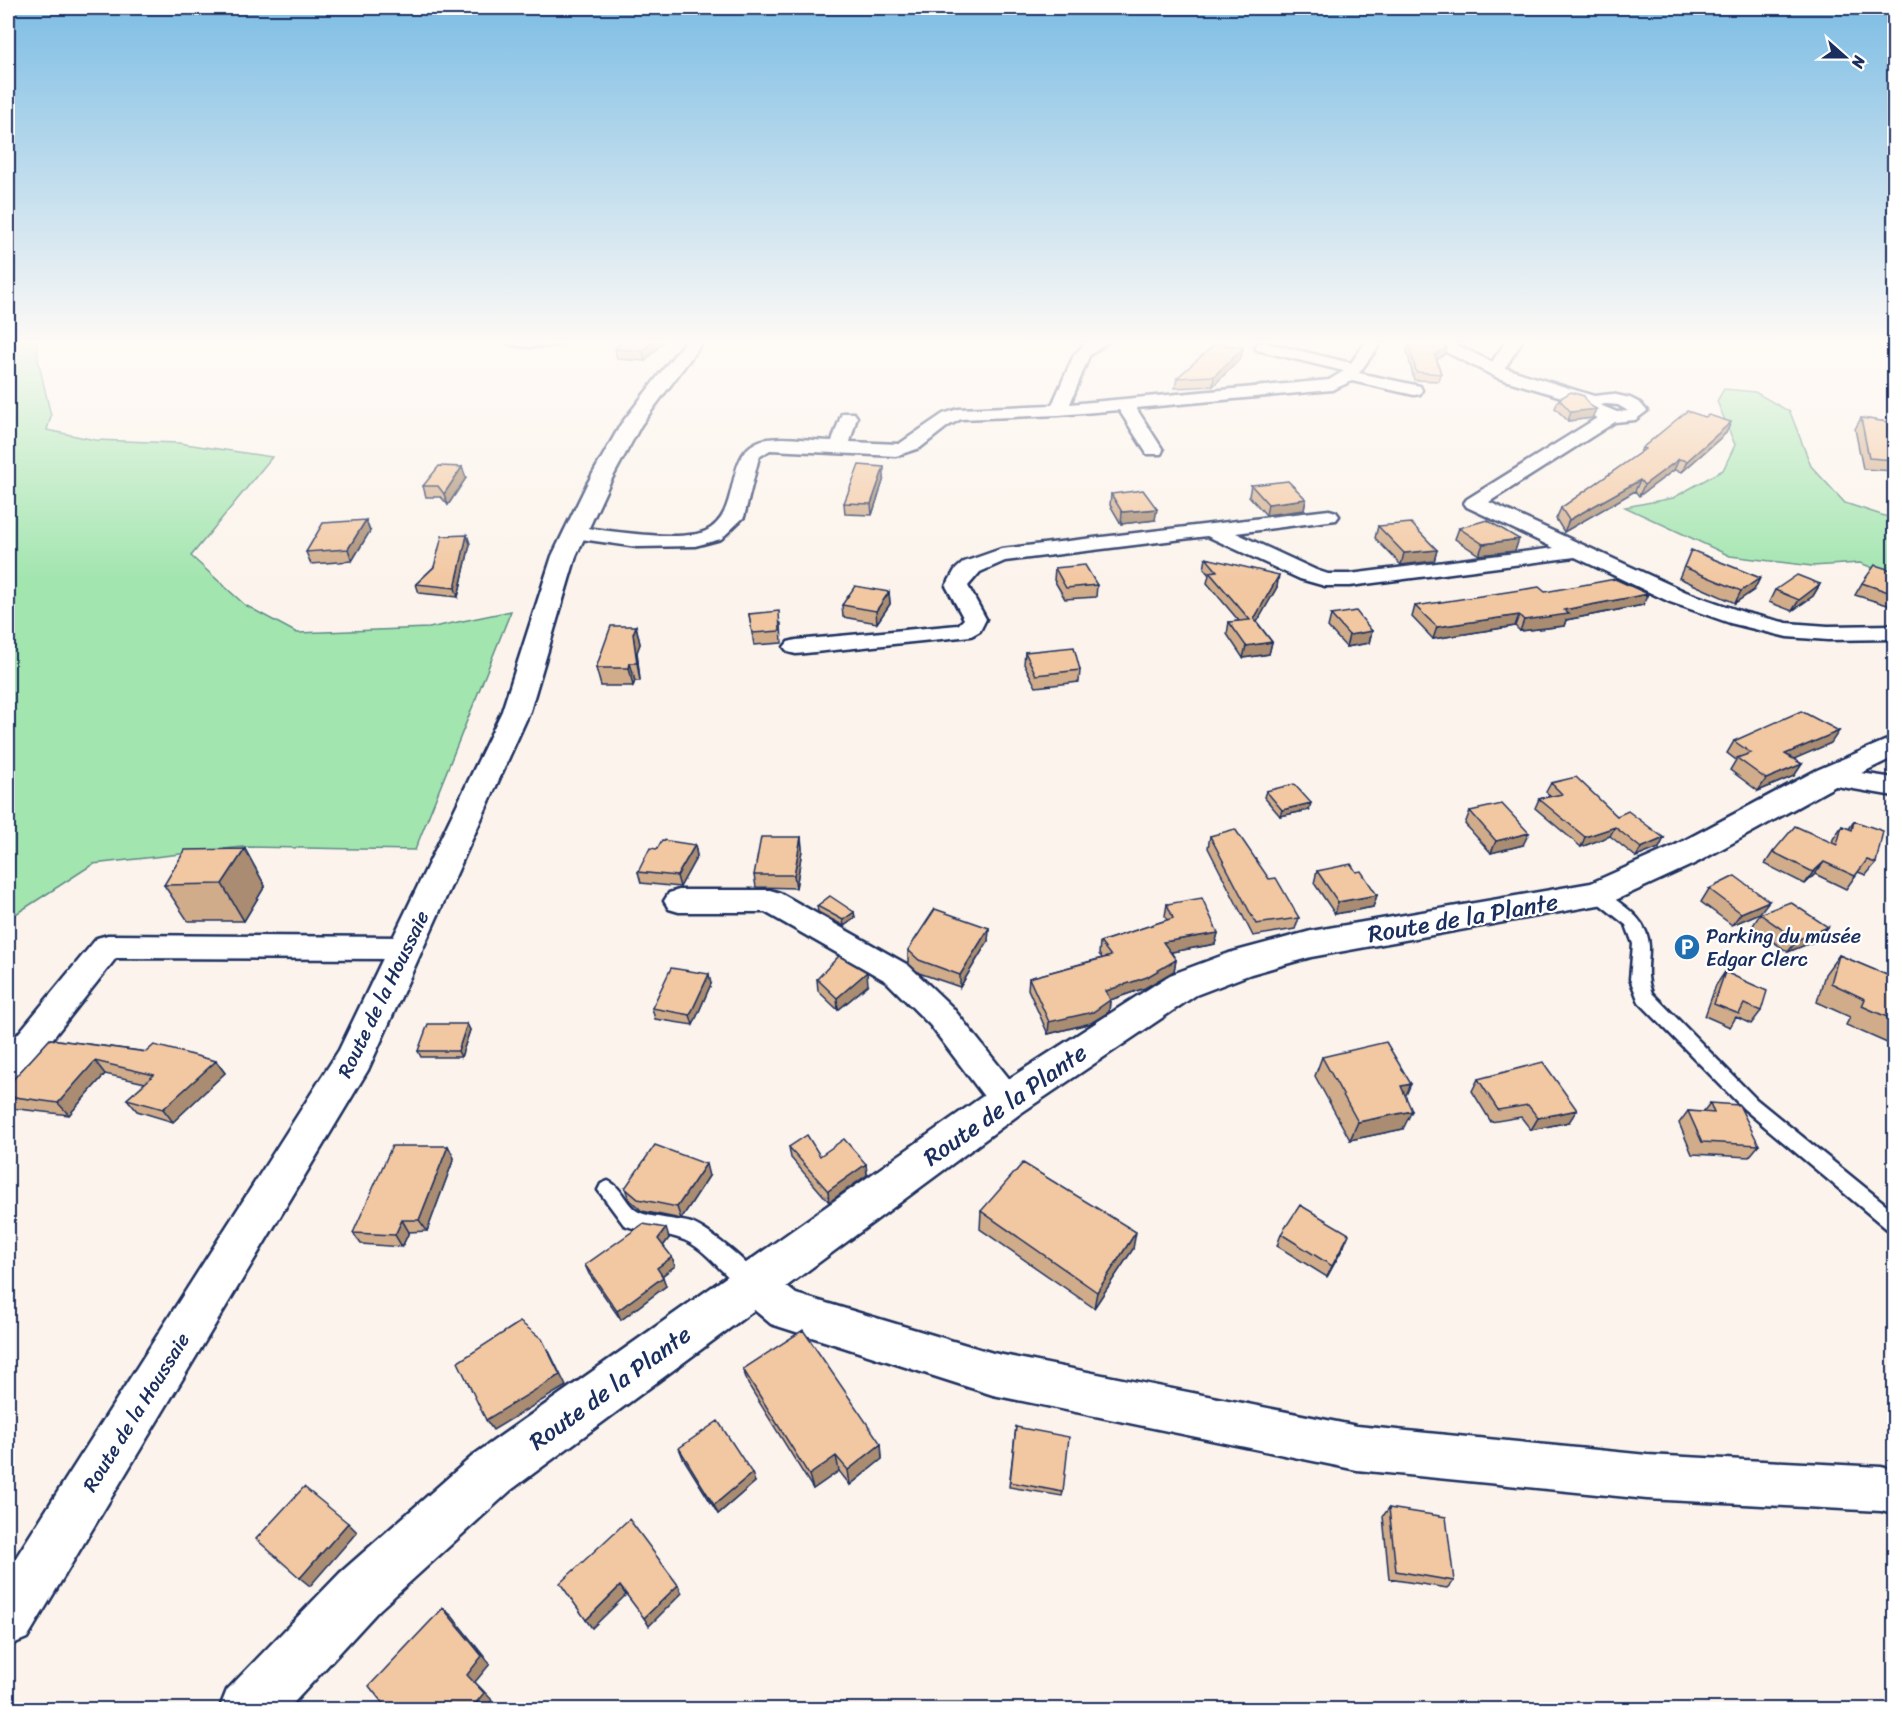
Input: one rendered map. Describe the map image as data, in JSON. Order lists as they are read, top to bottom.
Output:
{
  "streets": {
    "main road": ["Route de la Plante", "Route de la Houssaie"]
  },
  "places": {
    "parking": ["Parking du musée Edgar Clerc"]
  },
  "north": "right"
}
